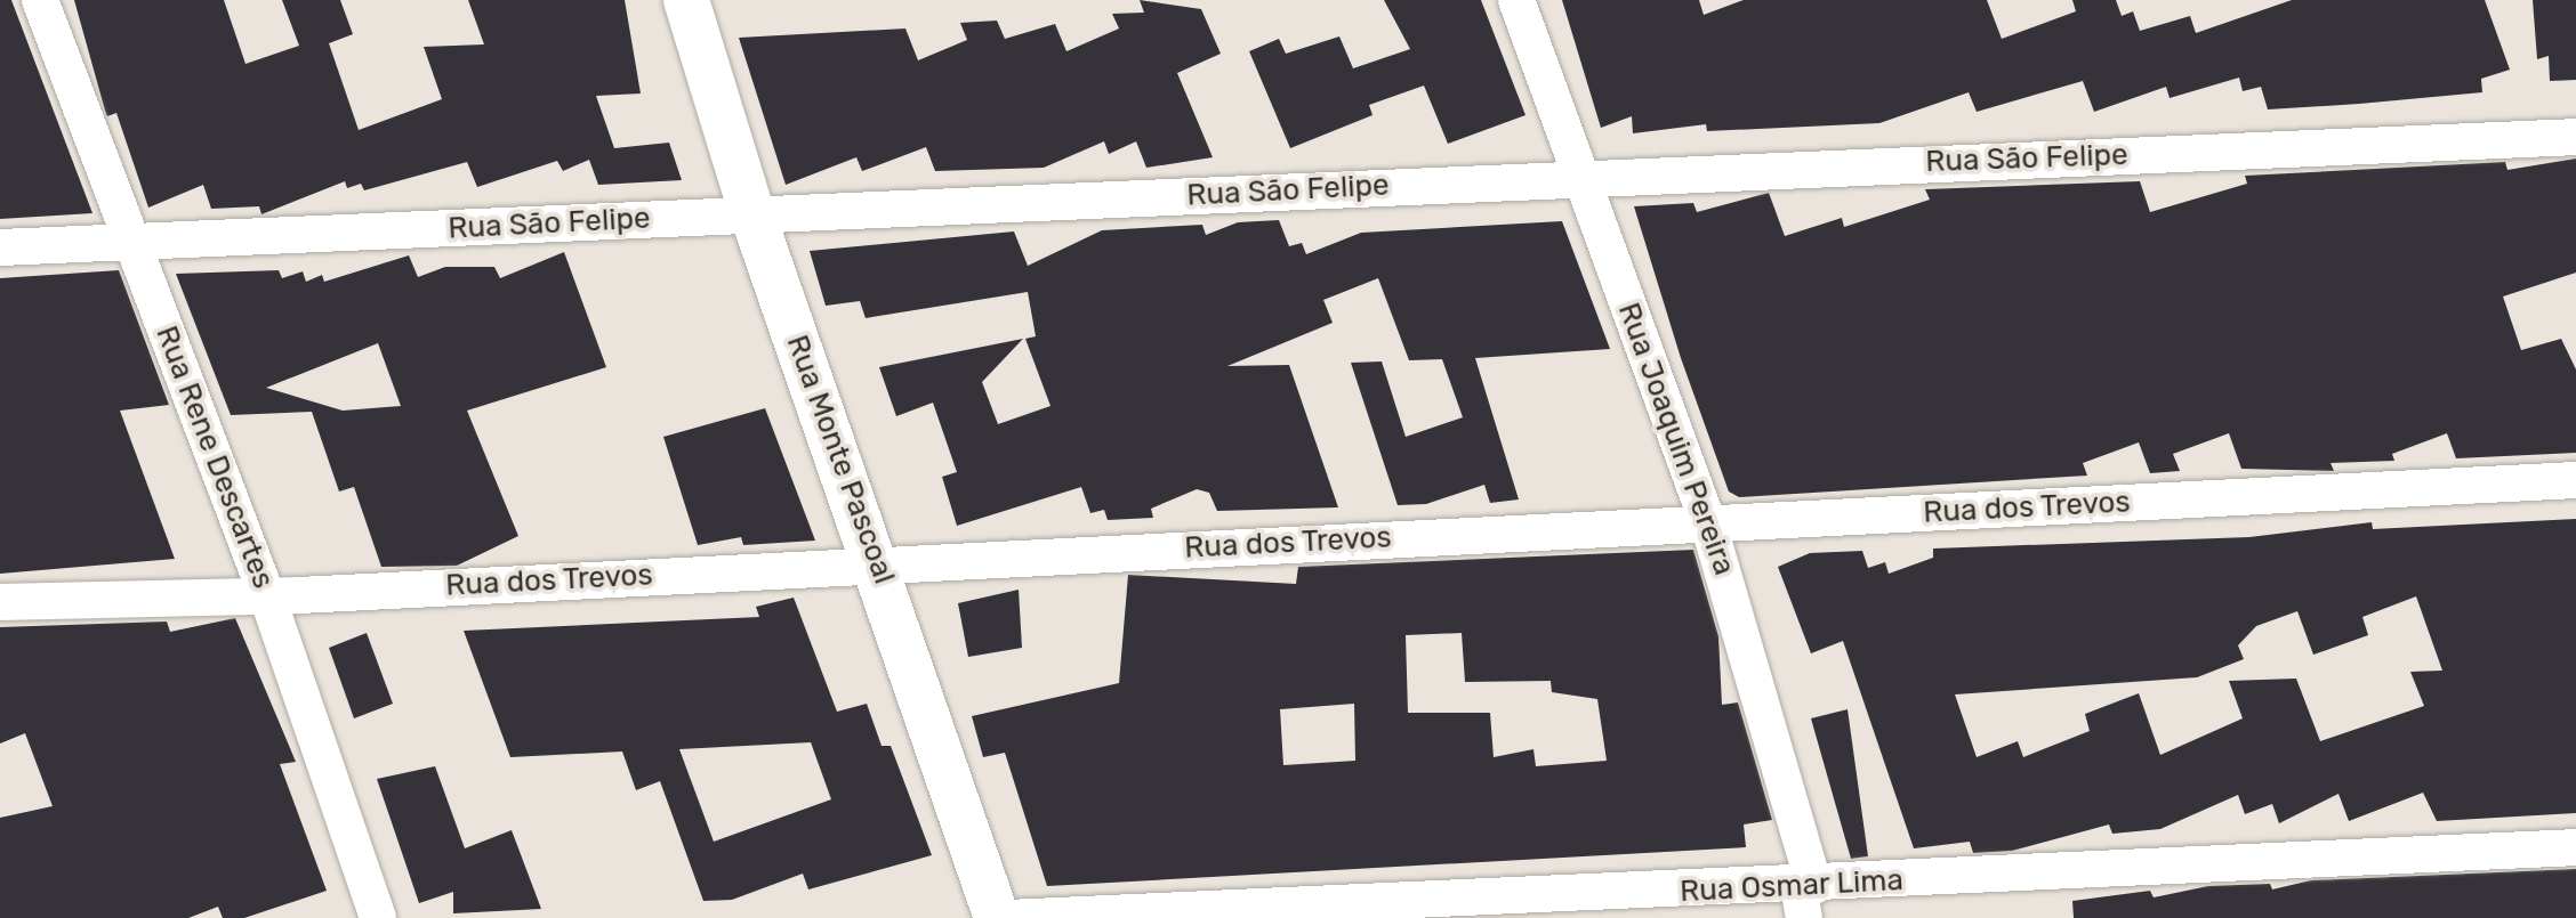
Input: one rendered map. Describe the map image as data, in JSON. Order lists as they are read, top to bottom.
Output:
{
  "streets": {
    "street": [
      "Rua São Felipe",
      "Rua Joaquim Pereira",
      "Rua Rene Descartes",
      "Rua Monte Pascoal",
      "Rua dos Trevos",
      "Rua Osmar Lima"
    ]
  },
  "crossings": [
    ["Rua São Felipe", "Rua Joaquim Pereira"],
    ["Rua São Felipe", "Rua Rene Descartes"],
    ["Rua São Felipe", "Rua Monte Pascoal"],
    ["Rua Joaquim Pereira", "Rua dos Trevos"],
    ["Rua Joaquim Pereira", "Rua Osmar Lima"],
    ["Rua Rene Descartes", "Rua dos Trevos"],
    ["Rua Monte Pascoal", "Rua dos Trevos"]
  ]
}
